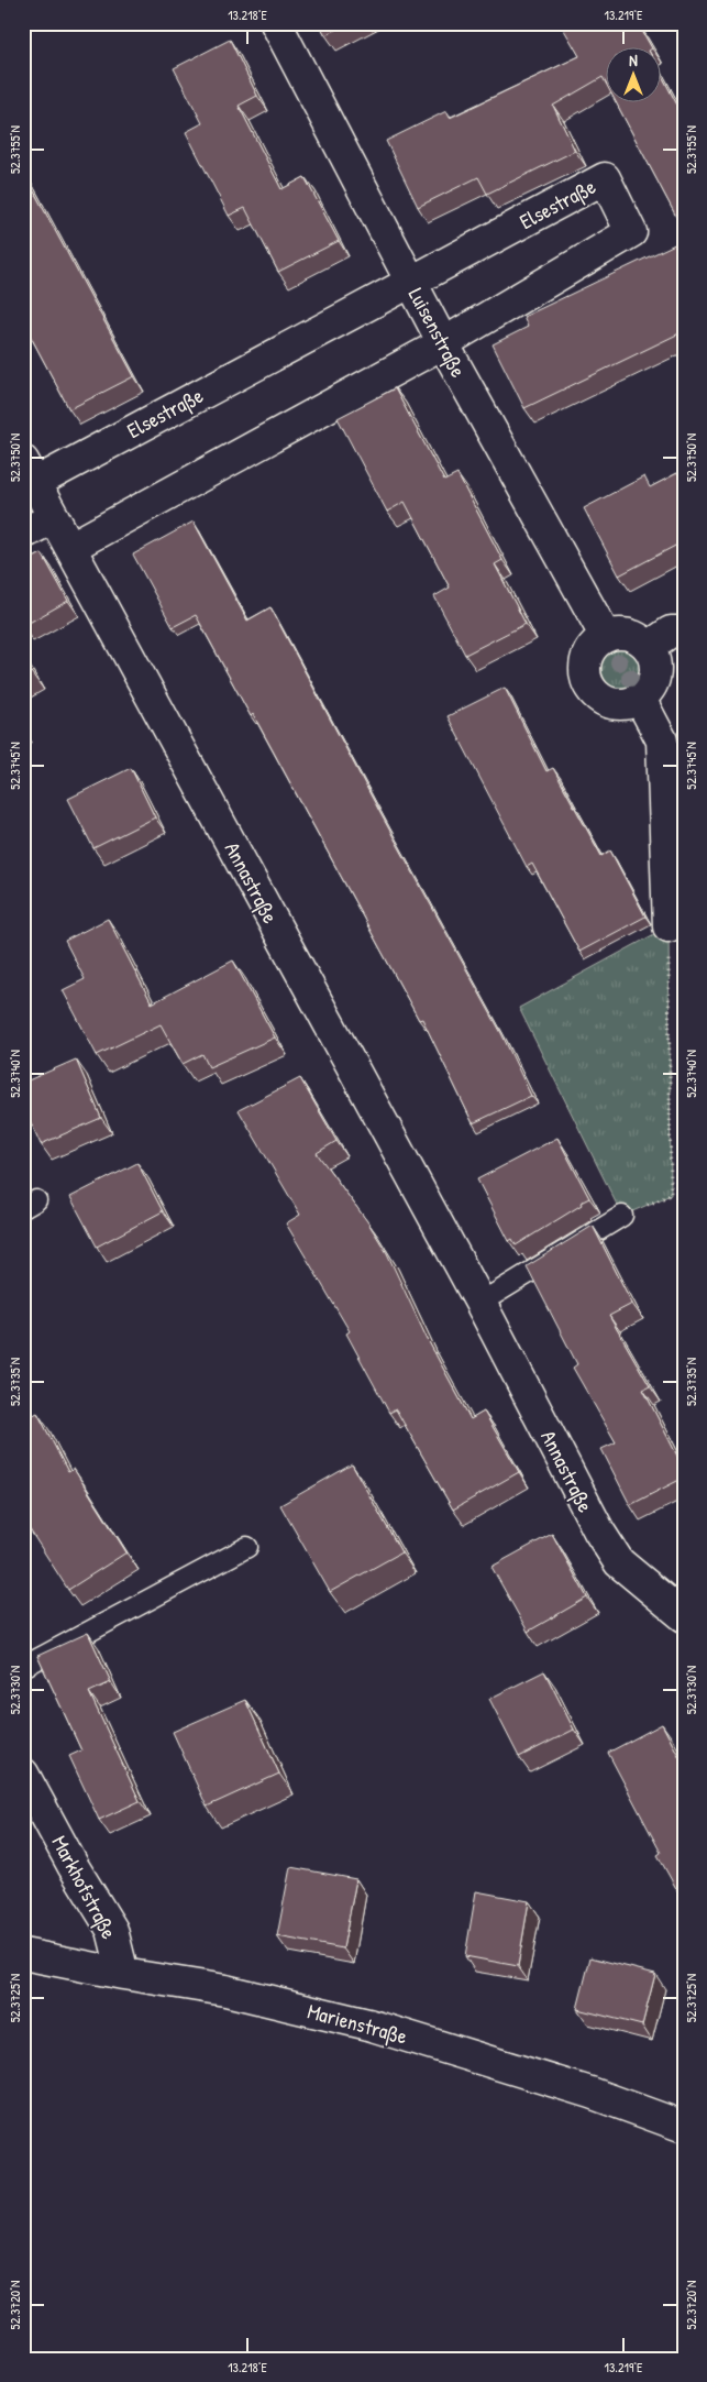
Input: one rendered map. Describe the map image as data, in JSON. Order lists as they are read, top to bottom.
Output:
{
  "streets": {
    "street": [
      "Elsestraße",
      "Luisenstraße",
      "Annastraße",
      "Markhofstraße",
      "Marienstraße"
    ]
  },
  "crossings": [
    ["Elsestraße", "Luisenstraße"],
    ["Elsestraße", "Annastraße"],
    ["Markhofstraße", "Marienstraße"]
  ],
  "north": "top",
  "coordinates": [
    "13.218°E",
    "13.219°E",
    "52.3755°N",
    "52.3750°N",
    "52.3745°N",
    "52.3740°N",
    "52.3735°N",
    "52.3730°N",
    "52.3725°N",
    "52.3720°N"
  ]
}
